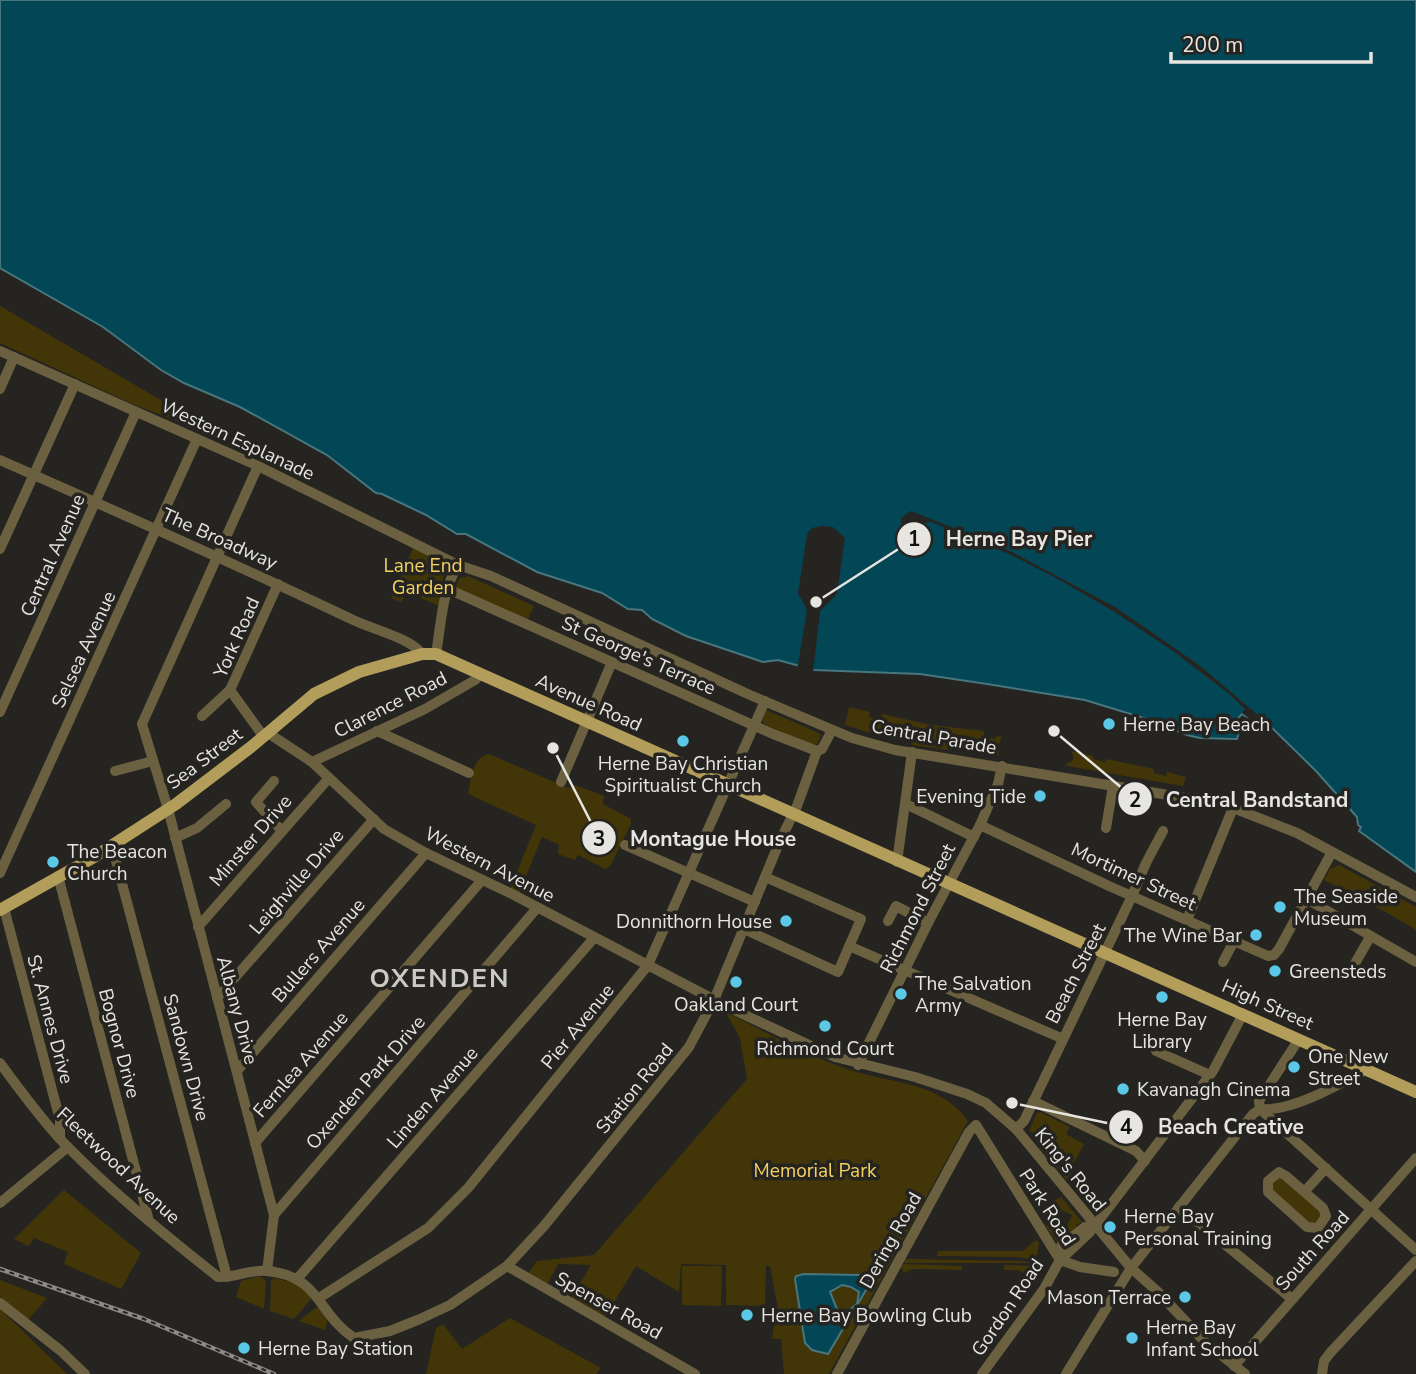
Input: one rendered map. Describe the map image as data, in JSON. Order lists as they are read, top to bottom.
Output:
{
  "streets": {
    "main road": ["Avenue Road", "Sea Street", "High Street"],
    "street": [
      "Western Esplanade",
      "The Broadway",
      "Central Avenue",
      "York Road",
      "Selsea Avenue",
      "St George's Terrace",
      "Clarence Road",
      "Central Parade",
      "Minster Drive",
      "Western Avenue",
      "Mortimer Street",
      "Leighville Drive",
      "Richmond Street",
      "Bullers Avenue",
      "Beach Street",
      "Albany Drive",
      "St. Annes Drive",
      "Pier Avenue",
      "Bognor Drive",
      "Sandown Drive",
      "Fernlea Avenue",
      "Oxenden Park Drive",
      "Station Road",
      "Linden Avenue",
      "Fleetwood Avenue",
      "King's Road",
      "Park Road",
      "Dering Road",
      "South Road",
      "Spenser Road",
      "Gordon Road"
    ]
  },
  "crossings": [
    ["Western Esplanade", "Central Avenue"],
    ["Western Esplanade", "Selsea Avenue"],
    ["Western Esplanade", "Central Parade"],
    ["Western Esplanade", "Albany Drive"],
    ["The Broadway", "Central Avenue"],
    ["The Broadway", "York Road"],
    ["The Broadway", "Selsea Avenue"],
    ["The Broadway", "Avenue Road"],
    ["The Broadway", "Sea Street"],
    ["The Broadway", "Albany Drive"],
    ["York Road", "Sea Street"],
    ["York Road", "Western Avenue"],
    ["St George's Terrace", "Pier Avenue"],
    ["St George's Terrace", "Station Road"],
    ["Avenue Road", "Clarence Road"],
    ["Avenue Road", "Sea Street"],
    ["Avenue Road", "High Street"],
    ["Avenue Road", "Pier Avenue"],
    ["Avenue Road", "Station Road"],
    ["Clarence Road", "Western Avenue"],
    ["Central Parade", "Richmond Street"],
    ["Central Parade", "Pier Avenue"],
    ["Central Parade", "Station Road"],
    ["Sea Street", "Western Avenue"],
    ["Sea Street", "Albany Drive"],
    ["Sea Street", "St. Annes Drive"],
    ["Sea Street", "Bognor Drive"],
    ["Sea Street", "Sandown Drive"],
    ["Minster Drive", "Western Avenue"],
    ["Minster Drive", "Albany Drive"],
    ["Western Avenue", "Leighville Drive"],
    ["Western Avenue", "Bullers Avenue"],
    ["Western Avenue", "Pier Avenue"],
    ["Western Avenue", "Fernlea Avenue"],
    ["Western Avenue", "Oxenden Park Drive"],
    ["Western Avenue", "Station Road"],
    ["Western Avenue", "Linden Avenue"],
    ["Western Avenue", "King's Road"],
    ["Mortimer Street", "Richmond Street"],
    ["Mortimer Street", "Beach Street"],
    ["Leighville Drive", "Albany Drive"],
    ["Richmond Street", "High Street"],
    ["Richmond Street", "King's Road"],
    ["Bullers Avenue", "Albany Drive"],
    ["Beach Street", "High Street"],
    ["Beach Street", "King's Road"],
    ["Albany Drive", "Fernlea Avenue"],
    ["Albany Drive", "Oxenden Park Drive"],
    ["St. Annes Drive", "Fleetwood Avenue"],
    ["Pier Avenue", "Station Road"],
    ["Bognor Drive", "Fleetwood Avenue"],
    ["Sandown Drive", "Fleetwood Avenue"],
    ["Station Road", "King's Road"],
    ["Station Road", "Spenser Road"],
    ["King's Road", "South Road"],
    ["King's Road", "Gordon Road"],
    ["Park Road", "Dering Road"],
    ["Park Road", "Gordon Road"]
  ],
  "districts": ["OXENDEN"],
  "parks": ["Lane End Garden", "Memorial Park"],
  "places": [
    "Herne Bay Pier",
    "Herne Bay Beach",
    "Central Bandstand",
    "Herne Bay Christian Spiritualist Church",
    "Montague House",
    "Evening Tide",
    "The Beacon Church",
    "The Seaside Museum",
    "Donnithorn House",
    "The Wine Bar",
    "Greensteds",
    "Oakland Court",
    "The Salvation Army",
    "Herne Bay Library",
    "Richmond Court",
    "One New Street",
    "Kavanagh Cinema",
    "Beach Creative",
    "Herne Bay Personal Training",
    "Mason Terrace",
    "Herne Bay Bowling Club",
    "Herne Bay Infant School",
    "Herne Bay Station"
  ],
  "scale_bar": "200 m"
}
